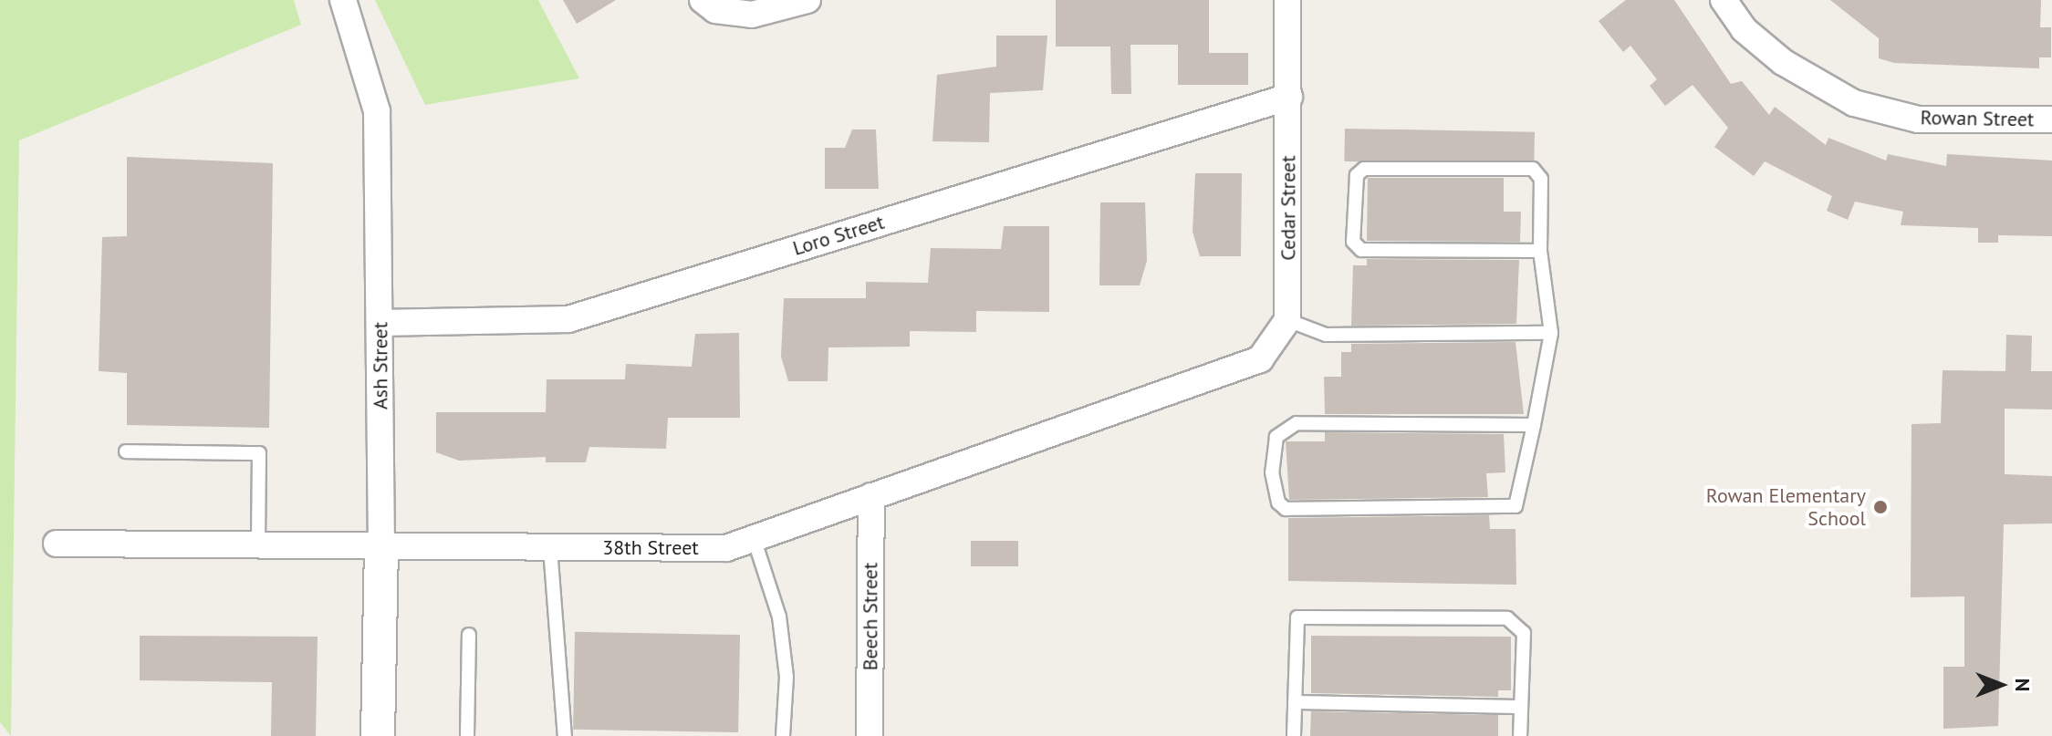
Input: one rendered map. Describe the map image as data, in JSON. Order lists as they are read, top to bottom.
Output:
{
  "streets": {
    "street": [
      "Rowan Street",
      "Cedar Street",
      "Loro Street",
      "Ash Street",
      "38th Street",
      "Beech Street"
    ]
  },
  "crossings": [
    ["Cedar Street", "Loro Street"],
    ["Cedar Street", "38th Street"],
    ["Loro Street", "Ash Street"],
    ["Ash Street", "38th Street"],
    ["38th Street", "Beech Street"]
  ],
  "places": ["Rowan Elementary School"],
  "north": "right"
}
